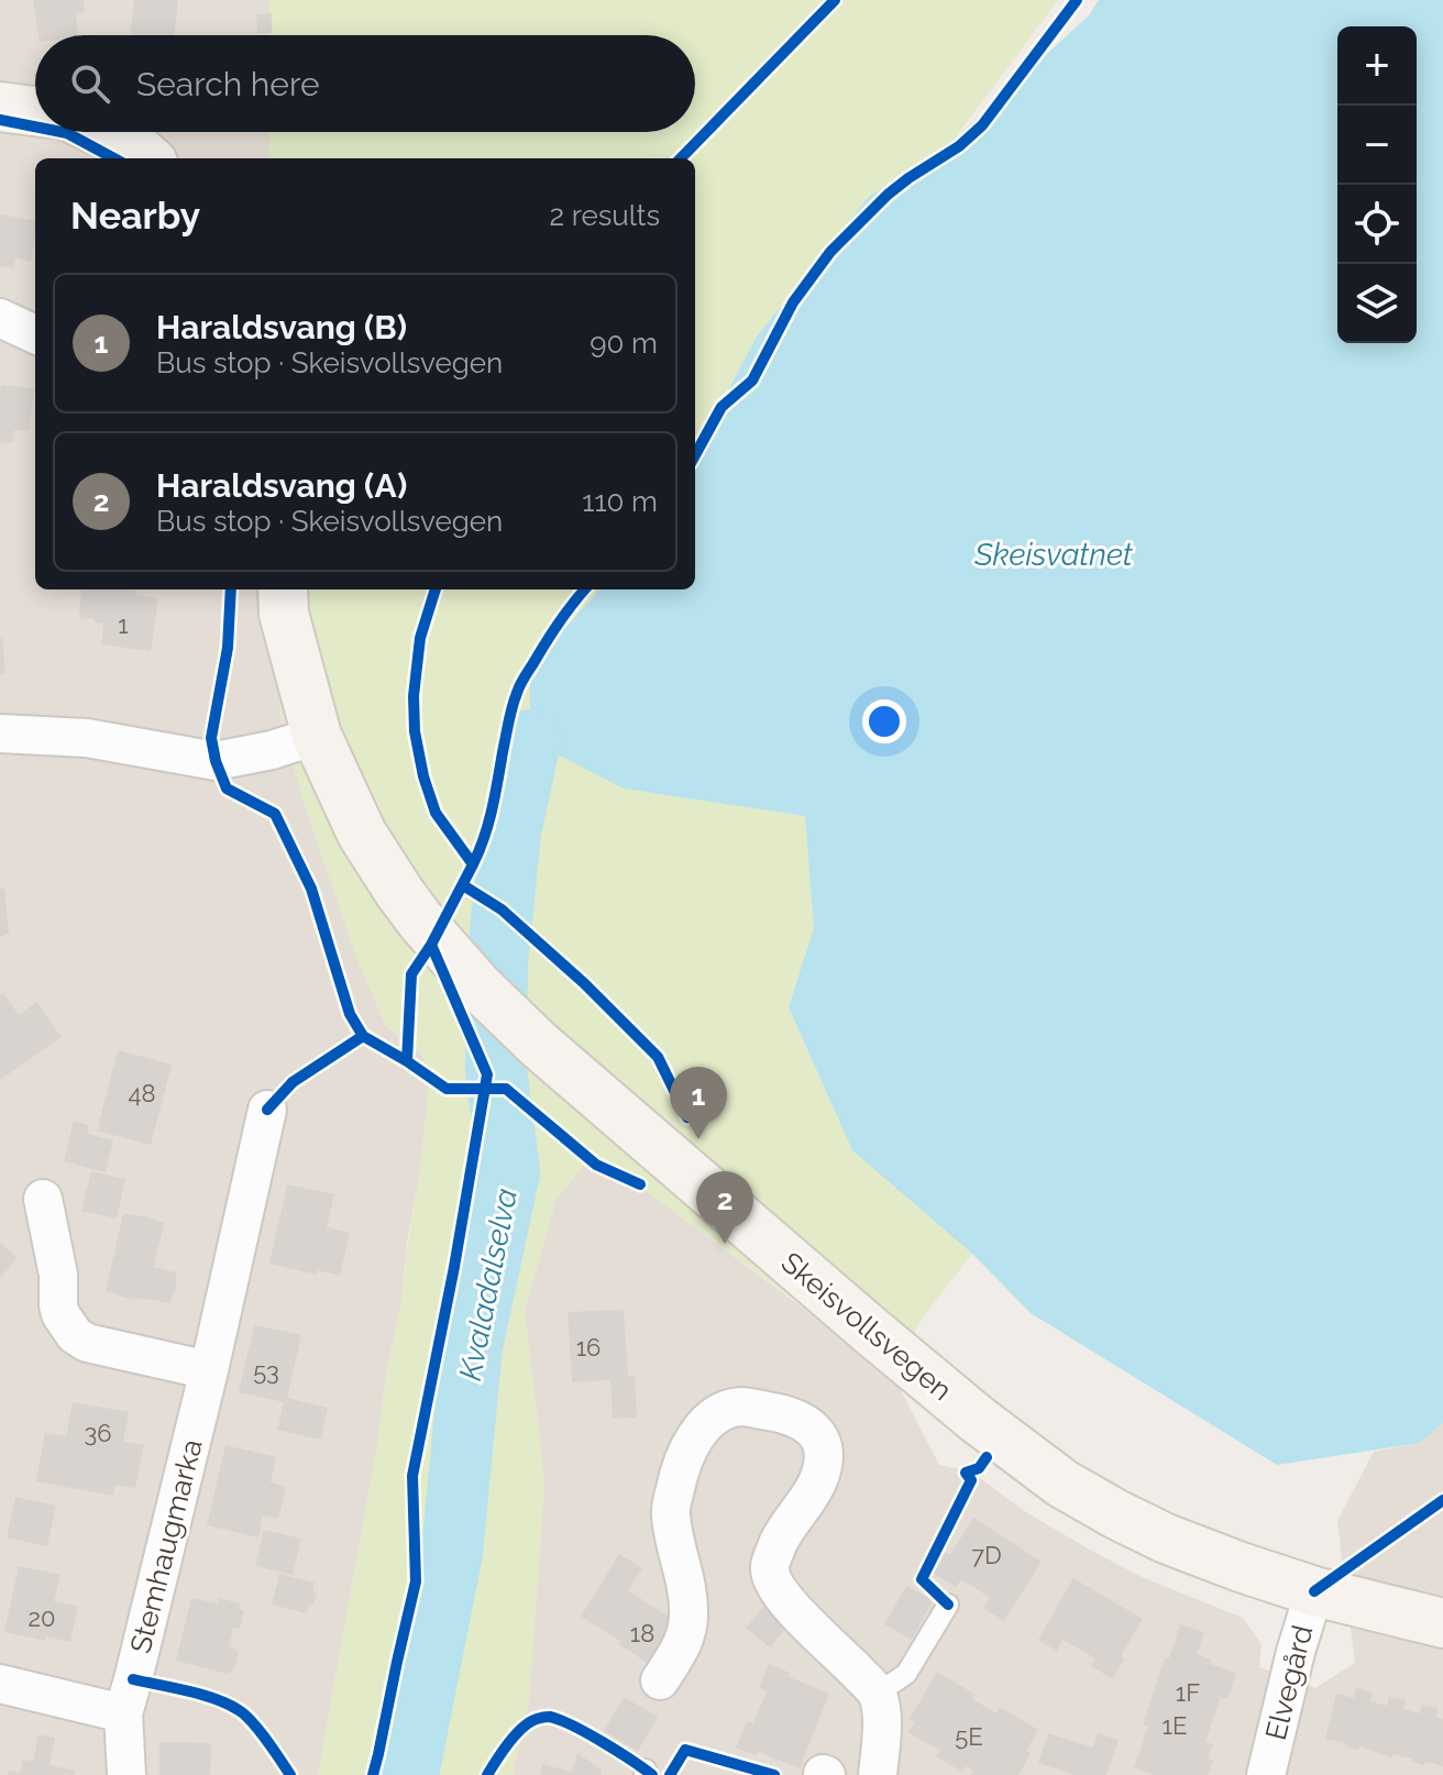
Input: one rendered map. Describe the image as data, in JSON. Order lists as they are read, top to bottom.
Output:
{
  "streets": {
    "main road": ["Skeisvollsvegen"],
    "street": ["Stemhaugmarka", "Elvegård"]
  },
  "crossings": [
    ["Skeisvollsvegen", "Elvegård"]
  ],
  "water": ["Skeisvatnet", "Kvaladalselva"],
  "house_numbers": [
    "1",
    "48",
    "16",
    "53",
    "36",
    "7D",
    "20",
    "18",
    "1F",
    "1E",
    "5E"
  ],
  "page": {
    "map_buttons": ["+", "−"],
    "search": "Search here",
    "heading": ["Nearby", "2 results"],
    "list": [
      {
        "mark": "1",
        "name": "Haraldsvang (B)",
        "note": "Bus stop · Skeisvollsvegen",
        "value": "90 m"
      },
      {
        "mark": "2",
        "name": "Haraldsvang (A)",
        "note": "Bus stop · Skeisvollsvegen",
        "value": "110 m"
      }
    ],
    "pins": ["1", "2"]
  }
}
